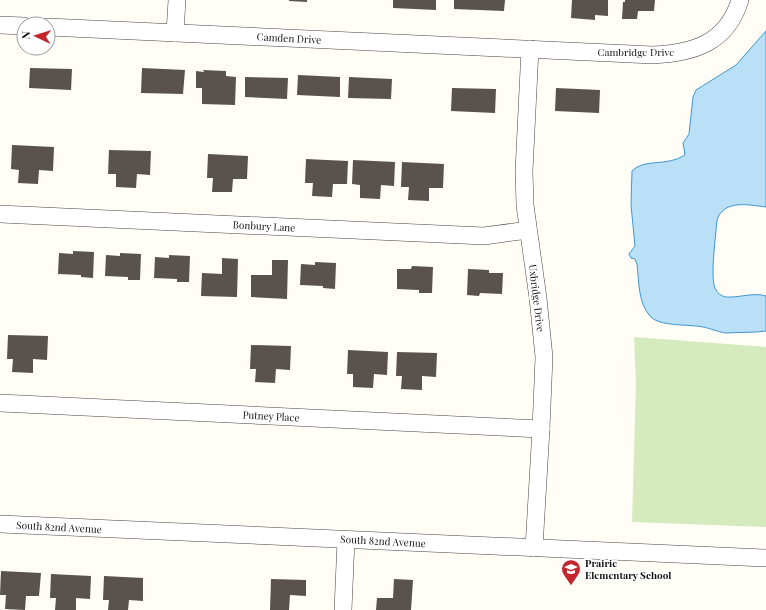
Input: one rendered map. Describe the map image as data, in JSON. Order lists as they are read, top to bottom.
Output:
{
  "streets": {
    "street": [
      "Camden Drive",
      "Cambridge Drive",
      "Bonbury Lane",
      "Uxbridge Drive",
      "Putney Place",
      "South 82nd Avenue"
    ]
  },
  "crossings": [
    ["Camden Drive", "Cambridge Drive"],
    ["Camden Drive", "Uxbridge Drive"],
    ["Cambridge Drive", "Uxbridge Drive"],
    ["Bonbury Lane", "Uxbridge Drive"],
    ["Uxbridge Drive", "Putney Place"],
    ["Uxbridge Drive", "South 82nd Avenue"]
  ],
  "places": {
    "school or university": ["Prairie Elementary School"]
  },
  "north": "left"
}
